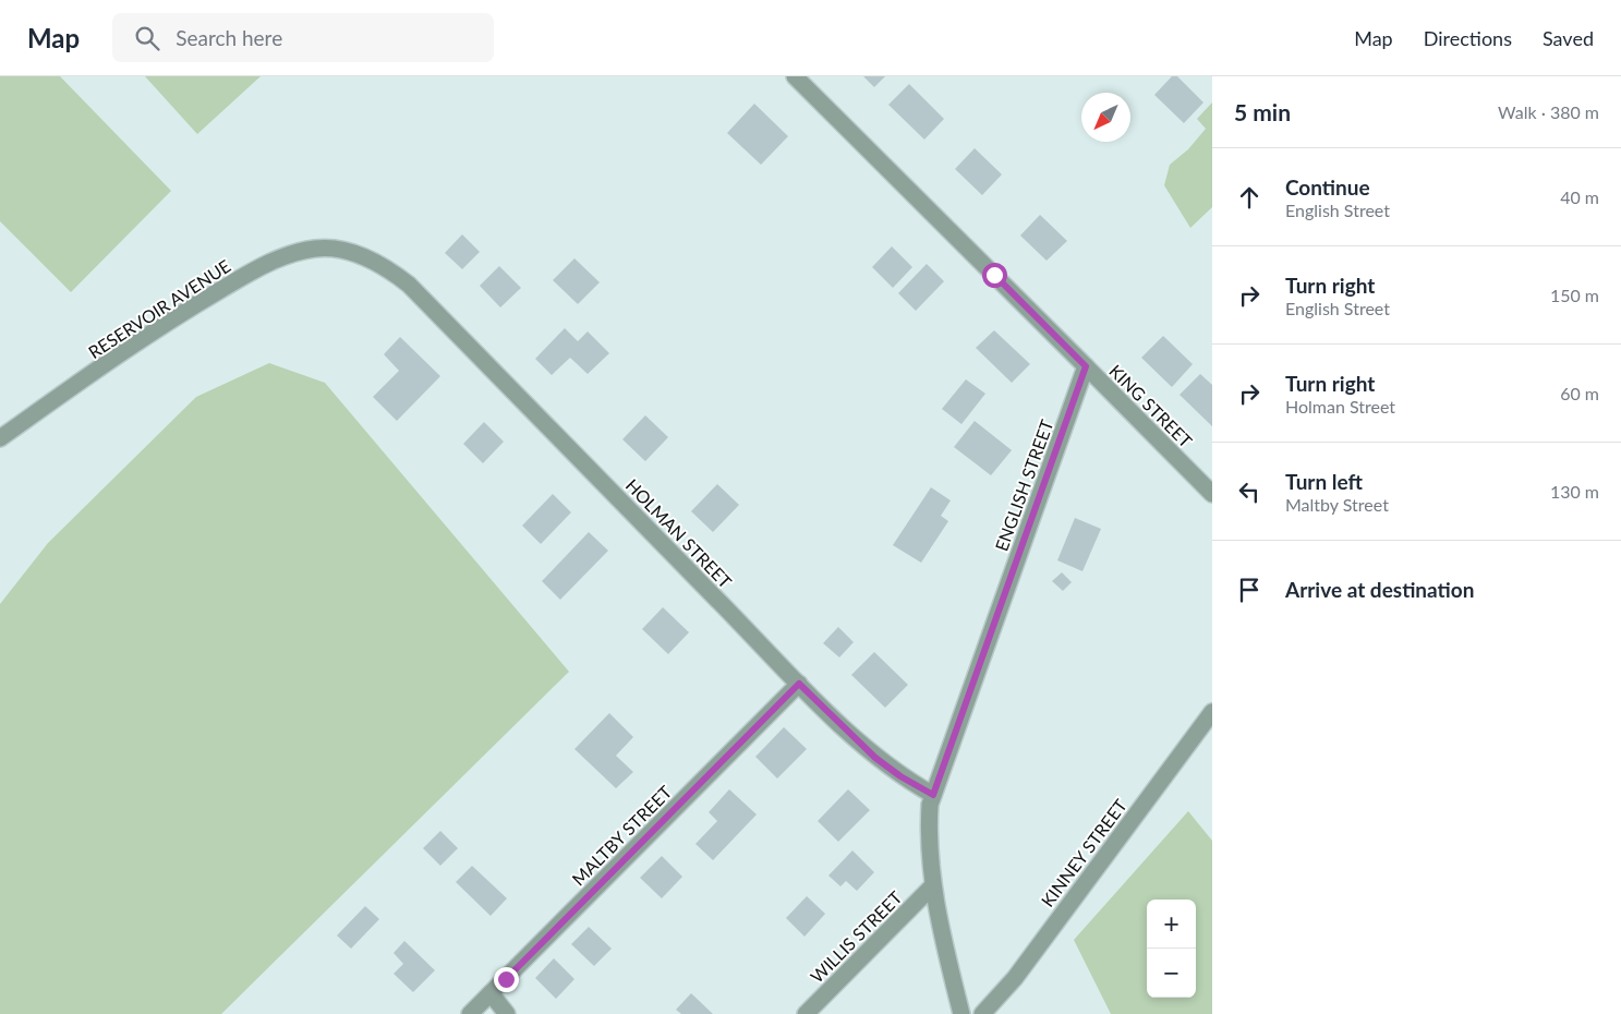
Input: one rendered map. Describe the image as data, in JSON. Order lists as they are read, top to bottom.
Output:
{
  "streets": {
    "street": [
      "RESERVOIR AVENUE",
      "KING STREET",
      "ENGLISH STREET",
      "HOLMAN STREET",
      "MALTBY STREET",
      "KINNEY STREET",
      "WILLIS STREET"
    ]
  },
  "crossings": [
    ["RESERVOIR AVENUE", "HOLMAN STREET"],
    ["KING STREET", "ENGLISH STREET"],
    ["ENGLISH STREET", "HOLMAN STREET"],
    ["ENGLISH STREET", "WILLIS STREET"],
    ["HOLMAN STREET", "MALTBY STREET"]
  ],
  "north": "bottom left",
  "page": {
    "header": "Map",
    "search": "Search here",
    "nav": ["Map", "Directions", "Saved"],
    "heading": ["5 min", "Walk · 380 m"],
    "list": [
      ["Continue", "English Street", "40 m"],
      ["Turn right", "English Street", "150 m"],
      ["Turn right", "Holman Street", "60 m"],
      ["Turn left", "Maltby Street", "130 m"],
      "Arrive at destination"
    ],
    "map_buttons": ["+", "−"]
  }
}
